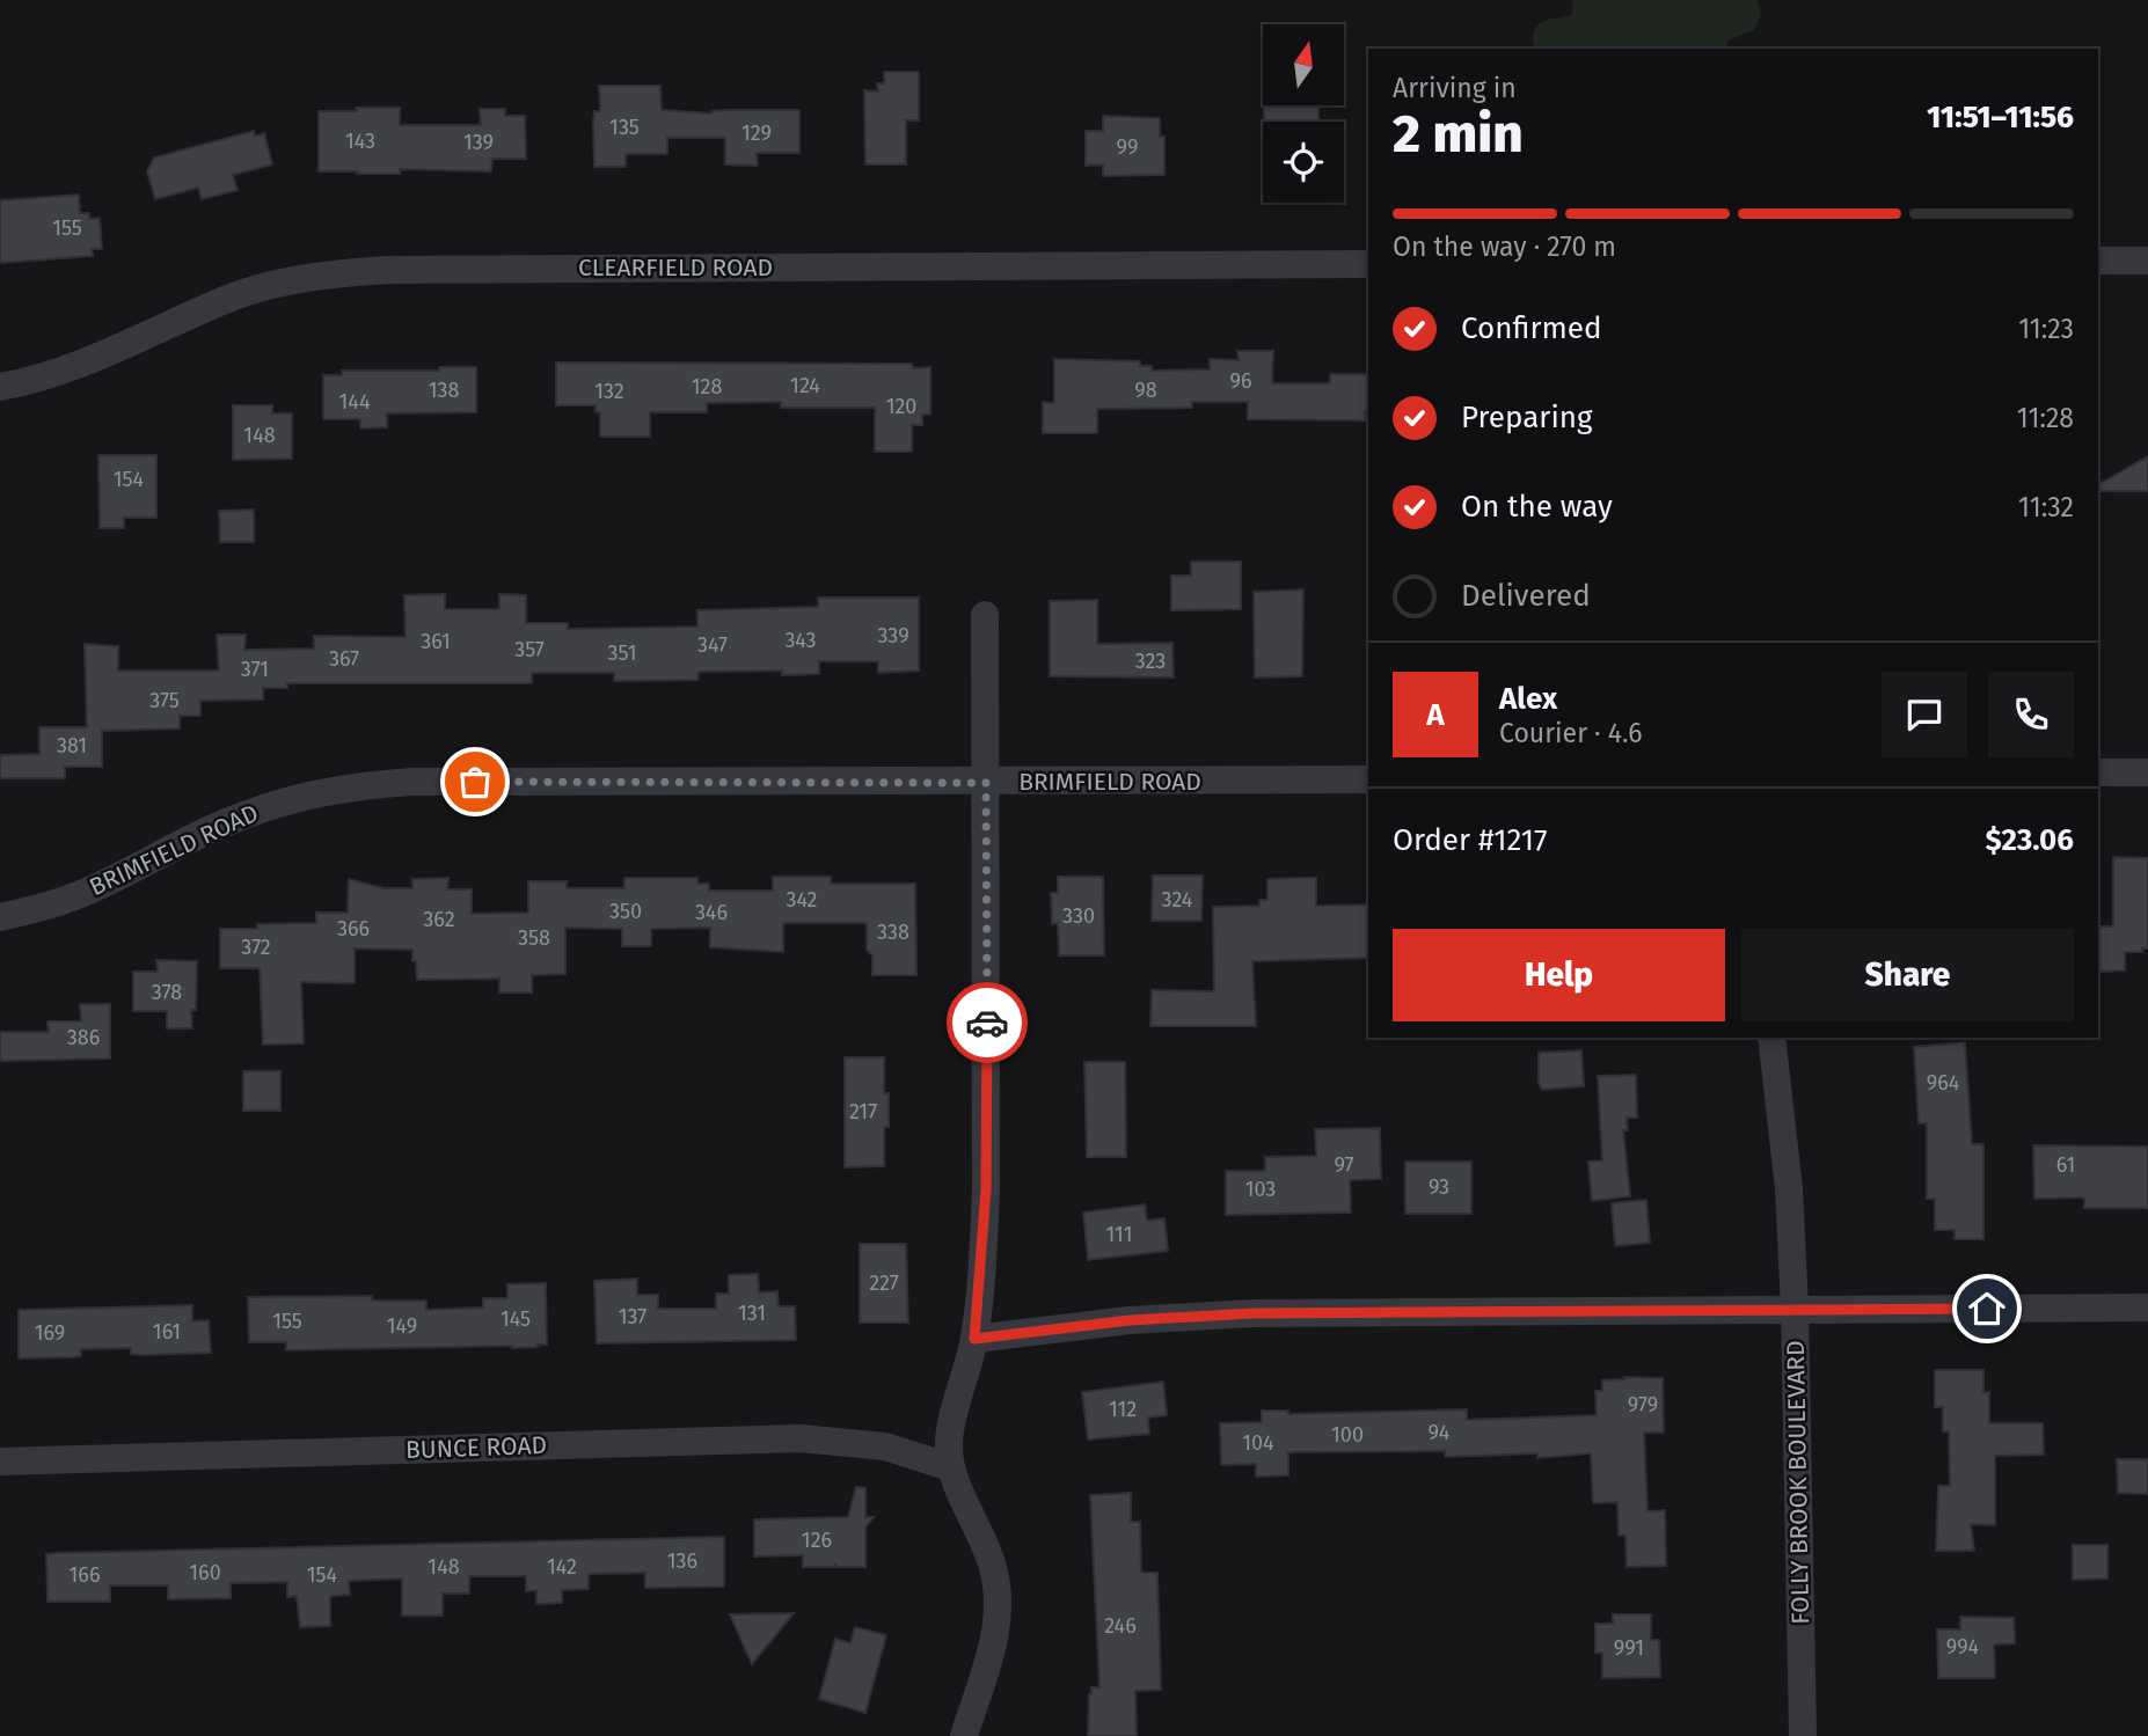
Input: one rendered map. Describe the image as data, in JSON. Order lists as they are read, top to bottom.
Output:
{
  "streets": {
    "street": [
      "CLEARFIELD ROAD",
      "BRIMFIELD ROAD",
      "BUNCE ROAD",
      "FOLLY BROOK BOULEVARD"
    ]
  },
  "house_numbers": [
    "135",
    "129",
    "143",
    "139",
    "99",
    "155",
    "96",
    "124",
    "128",
    "138",
    "98",
    "132",
    "144",
    "120",
    "148",
    "154",
    "339",
    "343",
    "361",
    "347",
    "357",
    "351",
    "367",
    "323",
    "371",
    "375",
    "381",
    "342",
    "324",
    "350",
    "346",
    "330",
    "362",
    "366",
    "338",
    "358",
    "372",
    "378",
    "386",
    "964",
    "217",
    "97",
    "61",
    "93",
    "103",
    "111",
    "227",
    "131",
    "137",
    "145",
    "155",
    "149",
    "161",
    "169",
    "979",
    "112",
    "94",
    "100",
    "104",
    "126",
    "136",
    "148",
    "142",
    "160",
    "166",
    "154",
    "246",
    "994",
    "991"
  ],
  "north": "top",
  "page": {
    "heading": ["2 min", "Arriving in", "11:51–11:56"],
    "panel": [
      "Alex",
      "Courier · 4.6",
      "Order #1217",
      "$23.06"
    ],
    "bar": "On the way · 270 m",
    "list": [
      ["Confirmed", "11:23"],
      ["Preparing", "11:28"],
      ["On the way", "11:32"],
      "Delivered"
    ],
    "round": "A",
    "buttons": ["Help", "Share"]
  }
}
